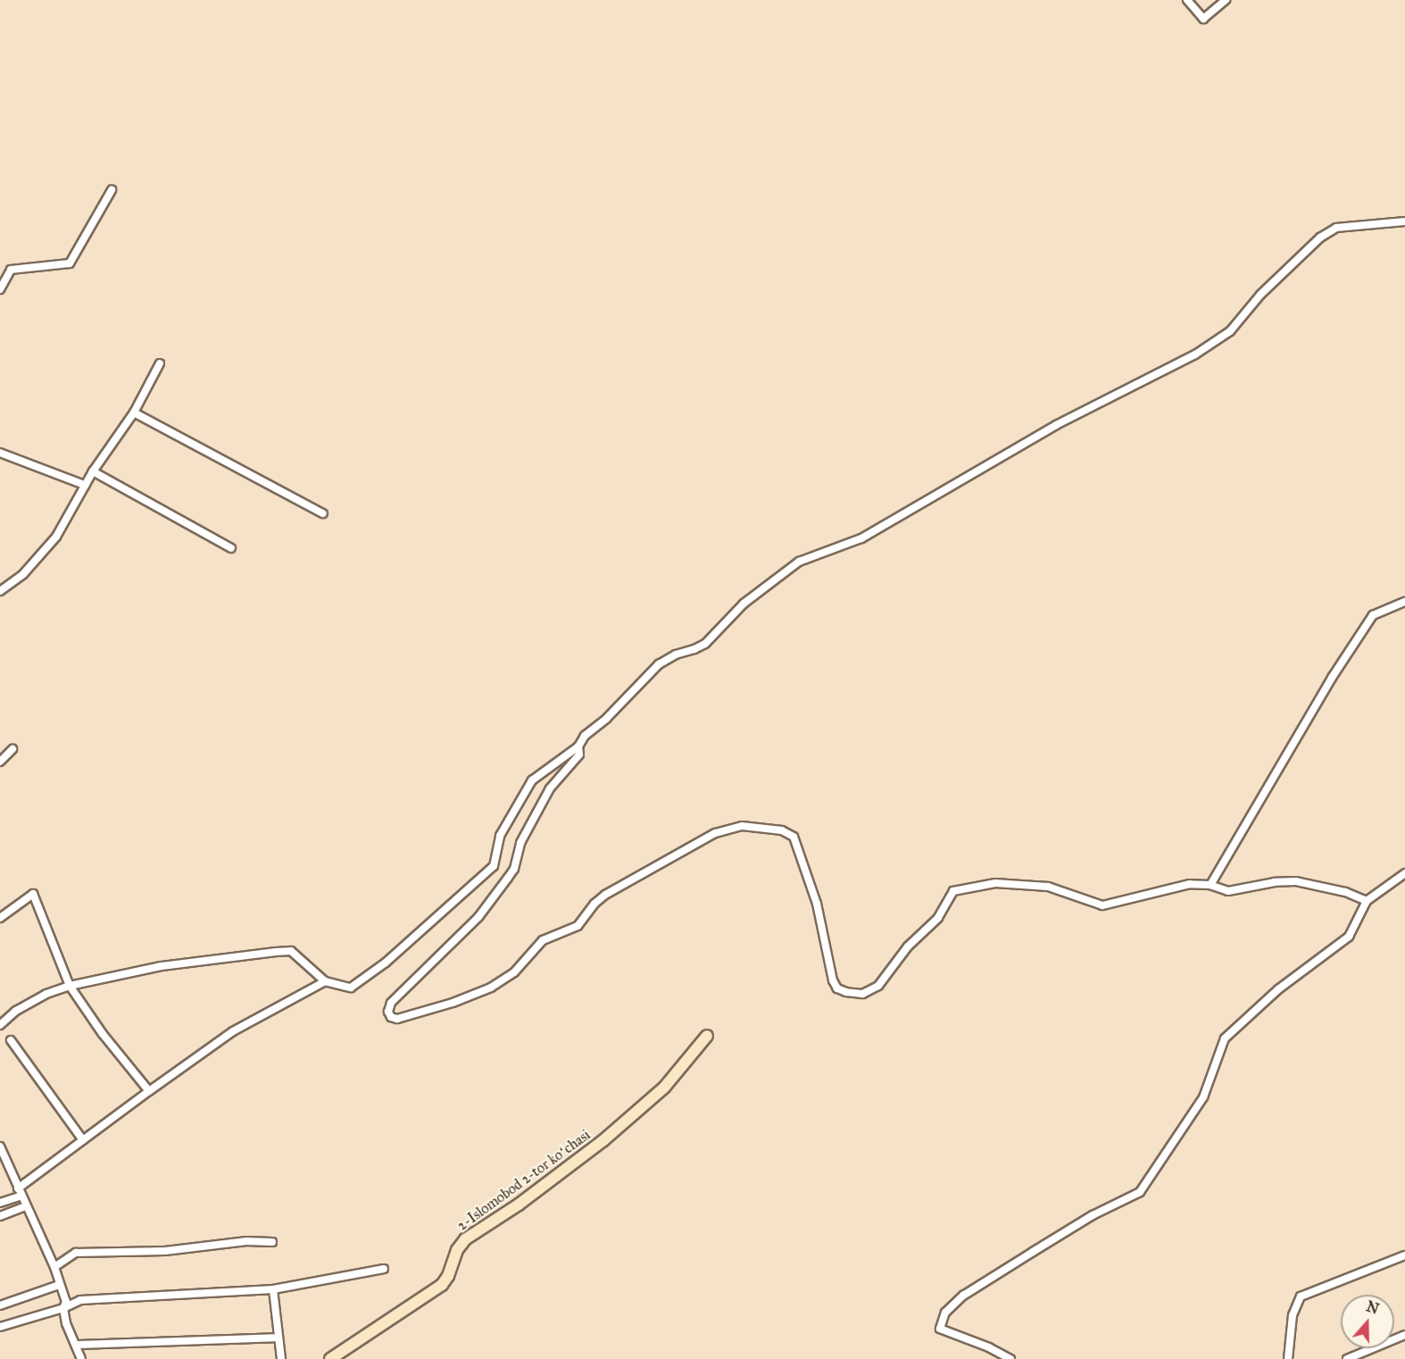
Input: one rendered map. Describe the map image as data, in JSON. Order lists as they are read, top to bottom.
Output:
{
  "streets": {
    "street": ["2-Islomobod 2-tor koʻchasi"]
  },
  "north": "top"
}
